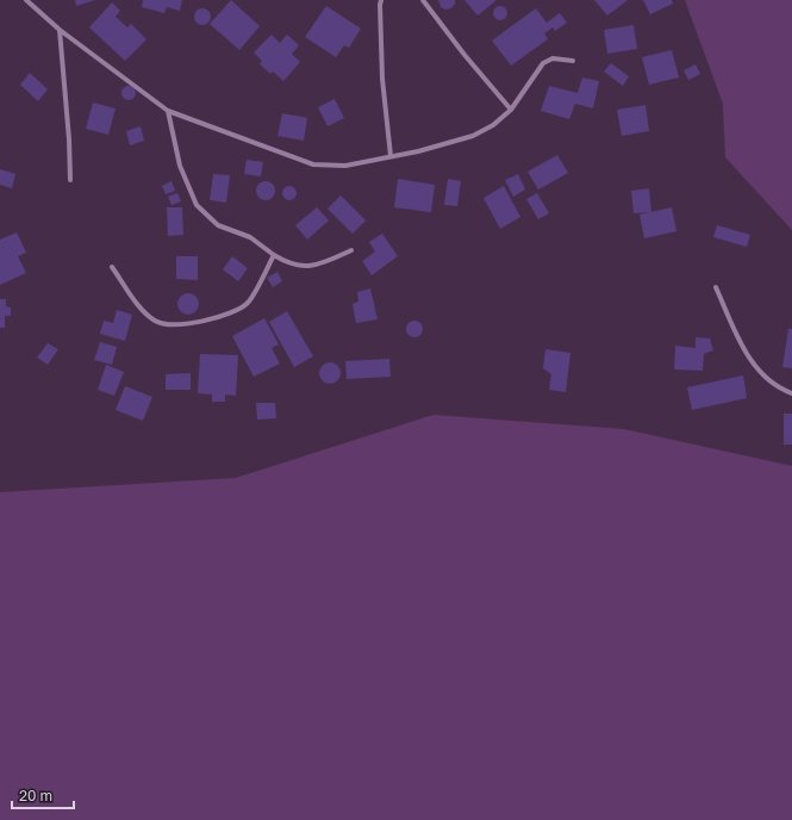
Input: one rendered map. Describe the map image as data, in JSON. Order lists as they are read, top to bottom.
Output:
{
  "scale_bar": "20 m"
}
